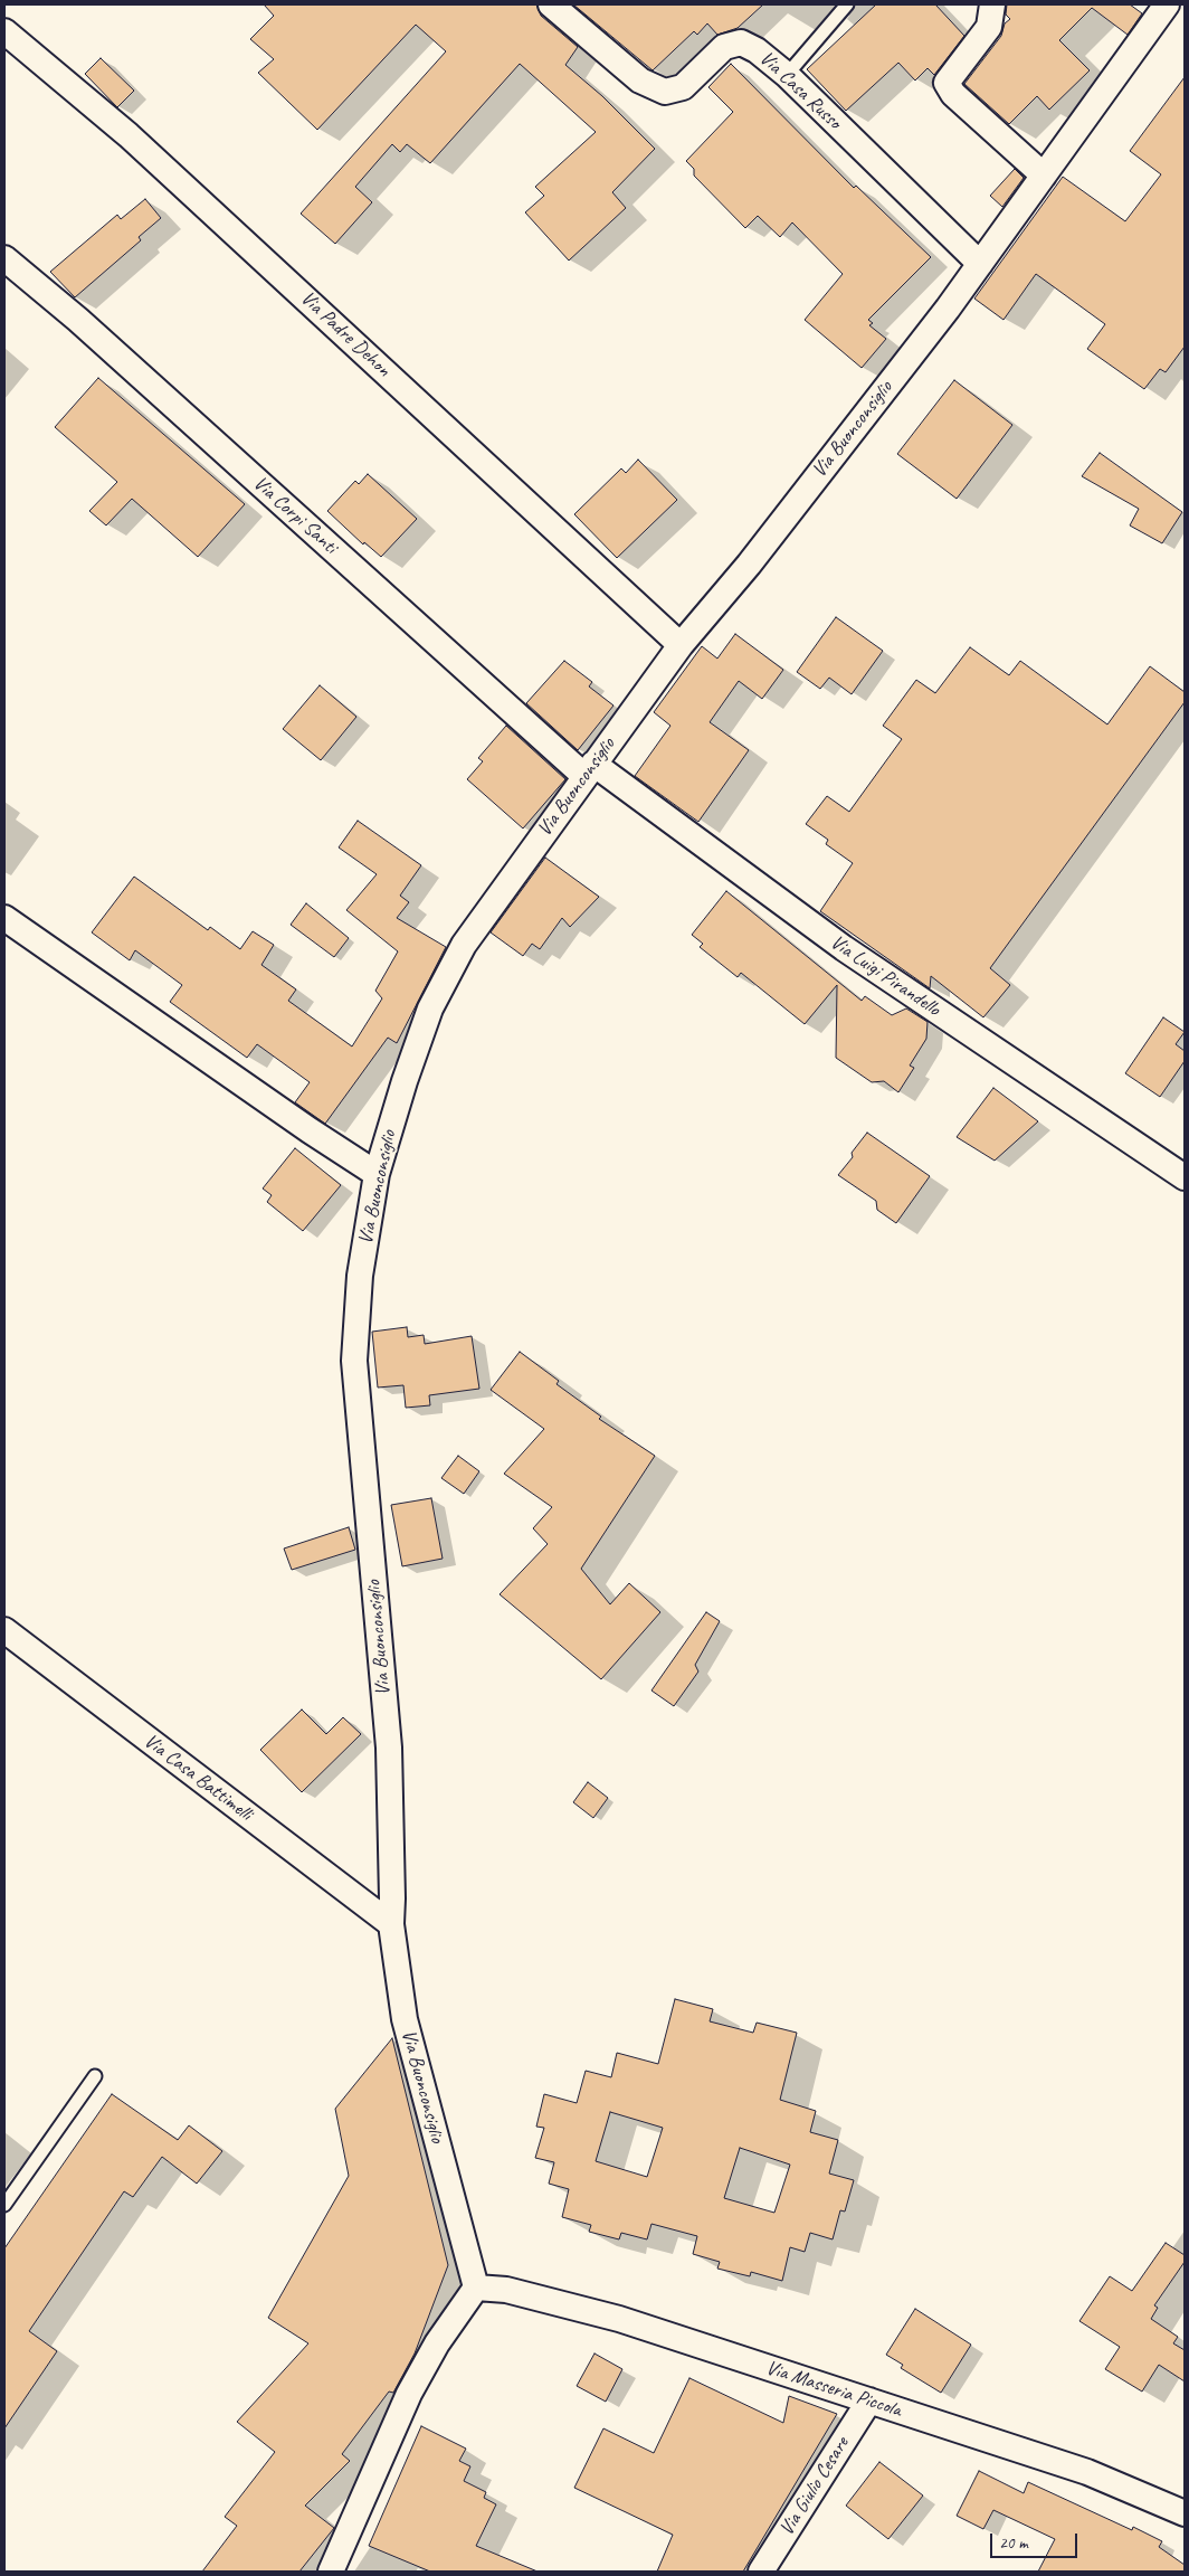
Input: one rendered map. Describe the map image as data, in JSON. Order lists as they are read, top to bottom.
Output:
{
  "streets": {
    "street": [
      "Via Casa Russo",
      "Via Padre Dehon",
      "Via Buonconsiglio",
      "Via Corpi Santi",
      "Via Luigi Pirandello",
      "Via Casa Battimelli",
      "Via Masseria Piccola",
      "Via Giulio Cesare"
    ]
  },
  "crossings": [
    ["Via Casa Russo", "Via Buonconsiglio"],
    ["Via Padre Dehon", "Via Buonconsiglio"],
    ["Via Buonconsiglio", "Via Corpi Santi"],
    ["Via Buonconsiglio", "Via Luigi Pirandello"],
    ["Via Buonconsiglio", "Via Casa Battimelli"],
    ["Via Buonconsiglio", "Via Masseria Piccola"],
    ["Via Corpi Santi", "Via Luigi Pirandello"],
    ["Via Masseria Piccola", "Via Giulio Cesare"]
  ],
  "scale_bar": "20 m"
}
